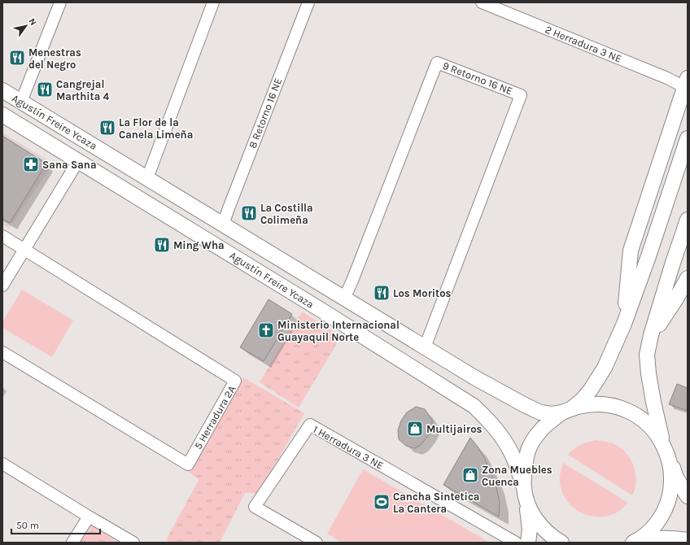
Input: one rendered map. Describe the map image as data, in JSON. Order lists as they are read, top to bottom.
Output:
{
  "streets": {
    "main road": ["Agustín Freire Ycaza"],
    "street": [
      "2 Herradura 3 NE",
      "9 Retorno 16 NE",
      "8 Retorno 16 NE",
      "5 Herradura 2A",
      "1 Herradura 3 NE"
    ]
  },
  "crossings": [
    ["9 Retorno 16 NE", "Agustín Freire Ycaza"],
    ["8 Retorno 16 NE", "Agustín Freire Ycaza"]
  ],
  "places": {
    "restaurant": [
      "Menestras del Negro",
      "Cangrejal Marthita 4",
      "La Flor de la Canela Limeña",
      "La Costilla Colimeña",
      "Ming Wha",
      "Los Moritos"
    ],
    "pharmacy": ["Sana Sana"],
    "church": ["Ministerio Internacional Guayaquil Norte"],
    "shop": ["Multijairos", "Zona Muebles Cuenca"],
    "sports": ["Cancha Sintetica La Cantera"]
  },
  "scale_bar": "50 m",
  "north": "top right"
}
